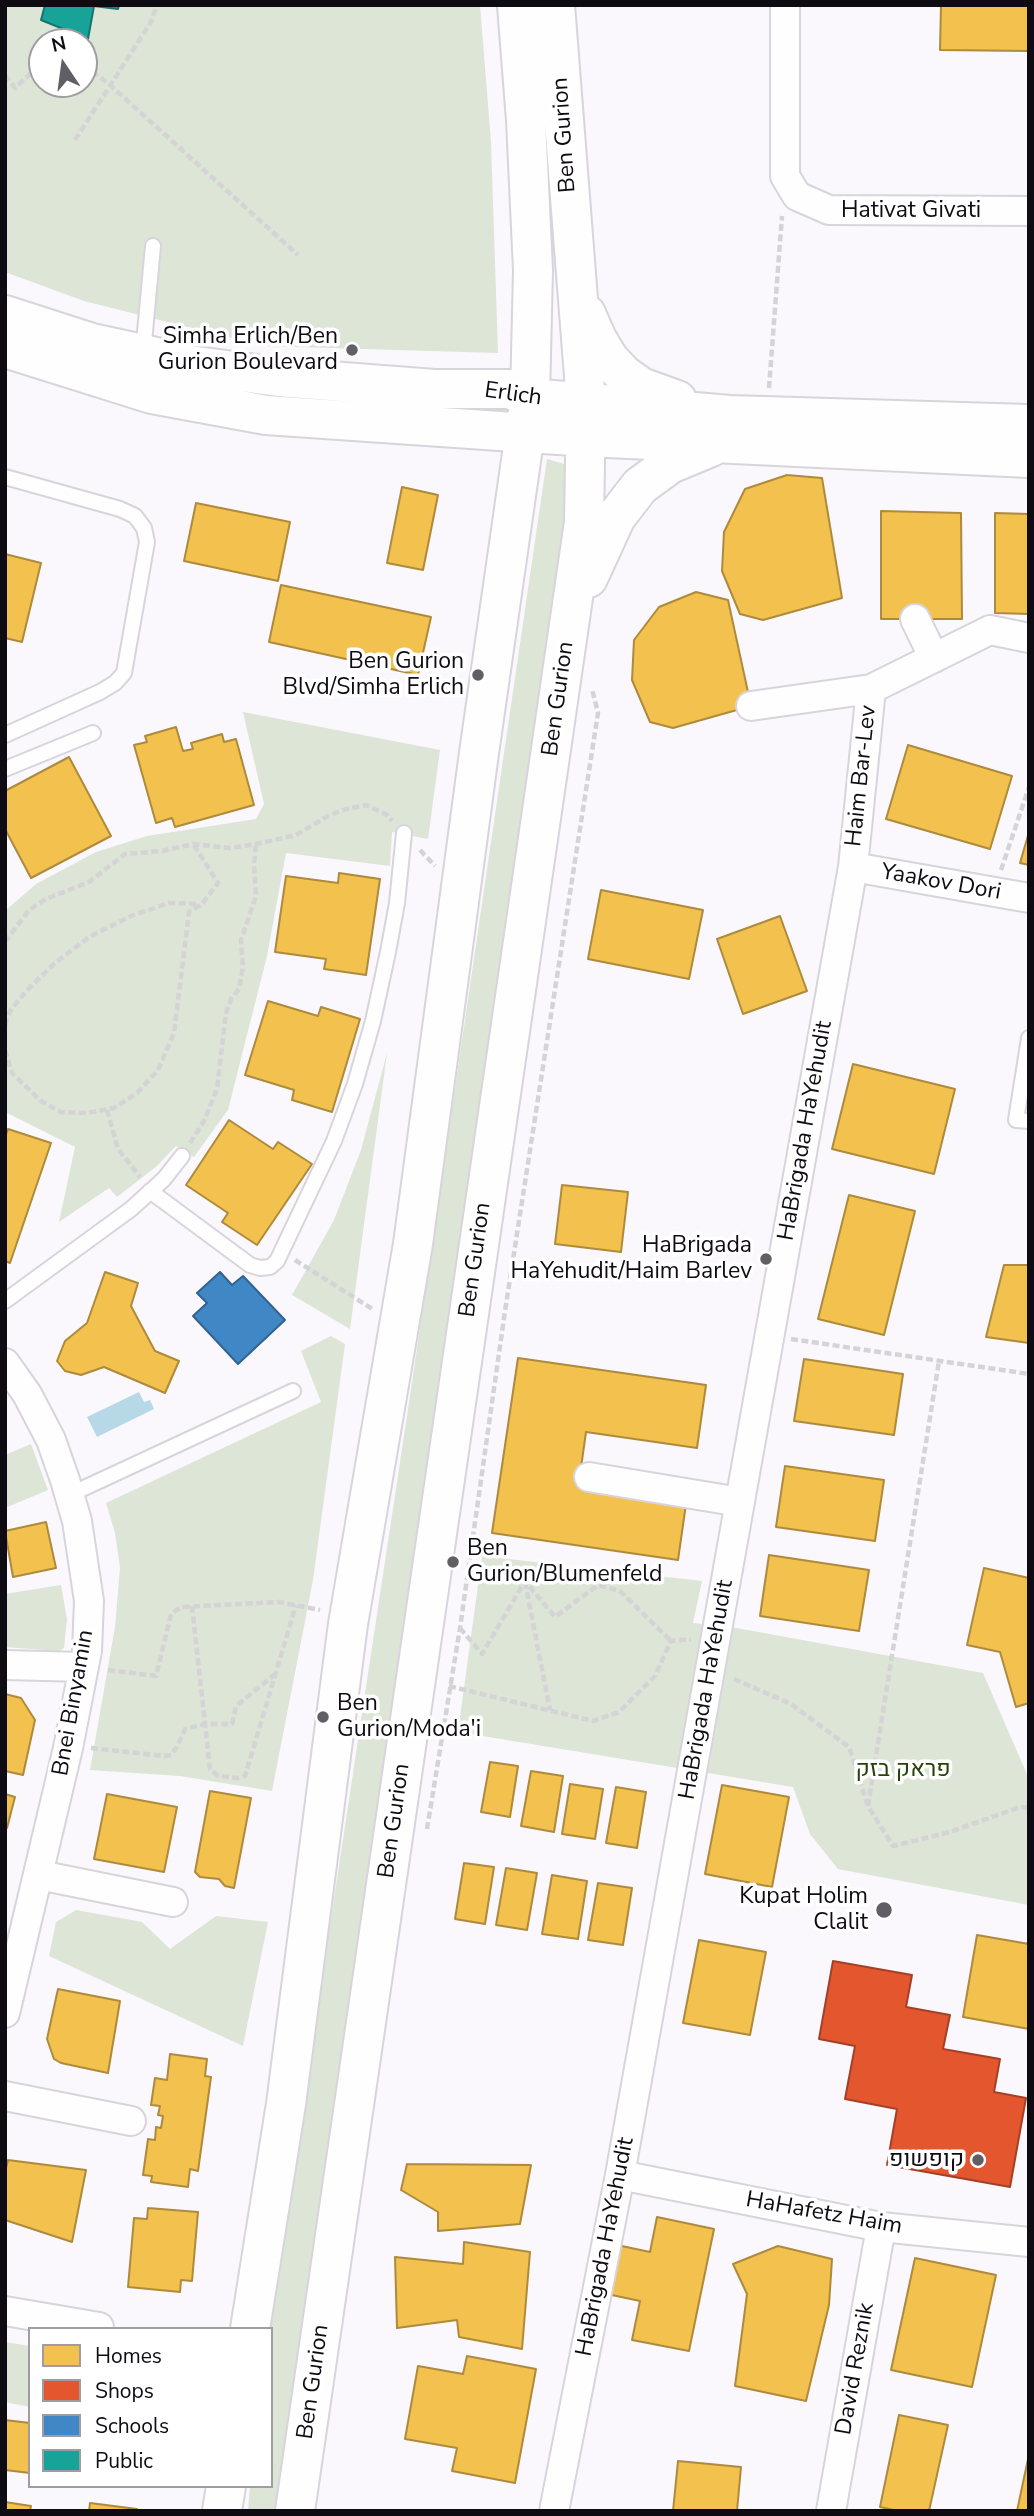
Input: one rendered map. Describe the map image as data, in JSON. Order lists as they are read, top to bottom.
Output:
{
  "streets": {
    "main road": ["Ben Gurion", "Erlich"],
    "street": [
      "Hativat Givati",
      "Haim Bar-Lev",
      "Yaakov Dori",
      "HaBrigada HaYehudit",
      "Bnei Binyamin",
      "HaHafetz Haim",
      "David Reznik"
    ]
  },
  "crossings": [
    ["Ben Gurion", "Erlich"],
    ["Haim Bar-Lev", "Yaakov Dori"],
    ["Haim Bar-Lev", "HaBrigada HaYehudit"],
    ["Yaakov Dori", "HaBrigada HaYehudit"],
    ["HaBrigada HaYehudit", "HaHafetz Haim"],
    ["HaHafetz Haim", "David Reznik"]
  ],
  "parks": ["פראק בזק"],
  "places": [
    "Simha Erlich/Ben Gurion Boulevard",
    "Ben Gurion Blvd/Simha Erlich",
    "HaBrigada HaYehudit/Haim Barlev",
    "Ben Gurion/Blumenfeld",
    "Ben Gurion/Moda'i",
    "Kupat Holim Clalit",
    "קופשופ"
  ],
  "legend": [
    "Homes",
    "Shops",
    "Schools",
    "Public"
  ],
  "north": "top"
}
